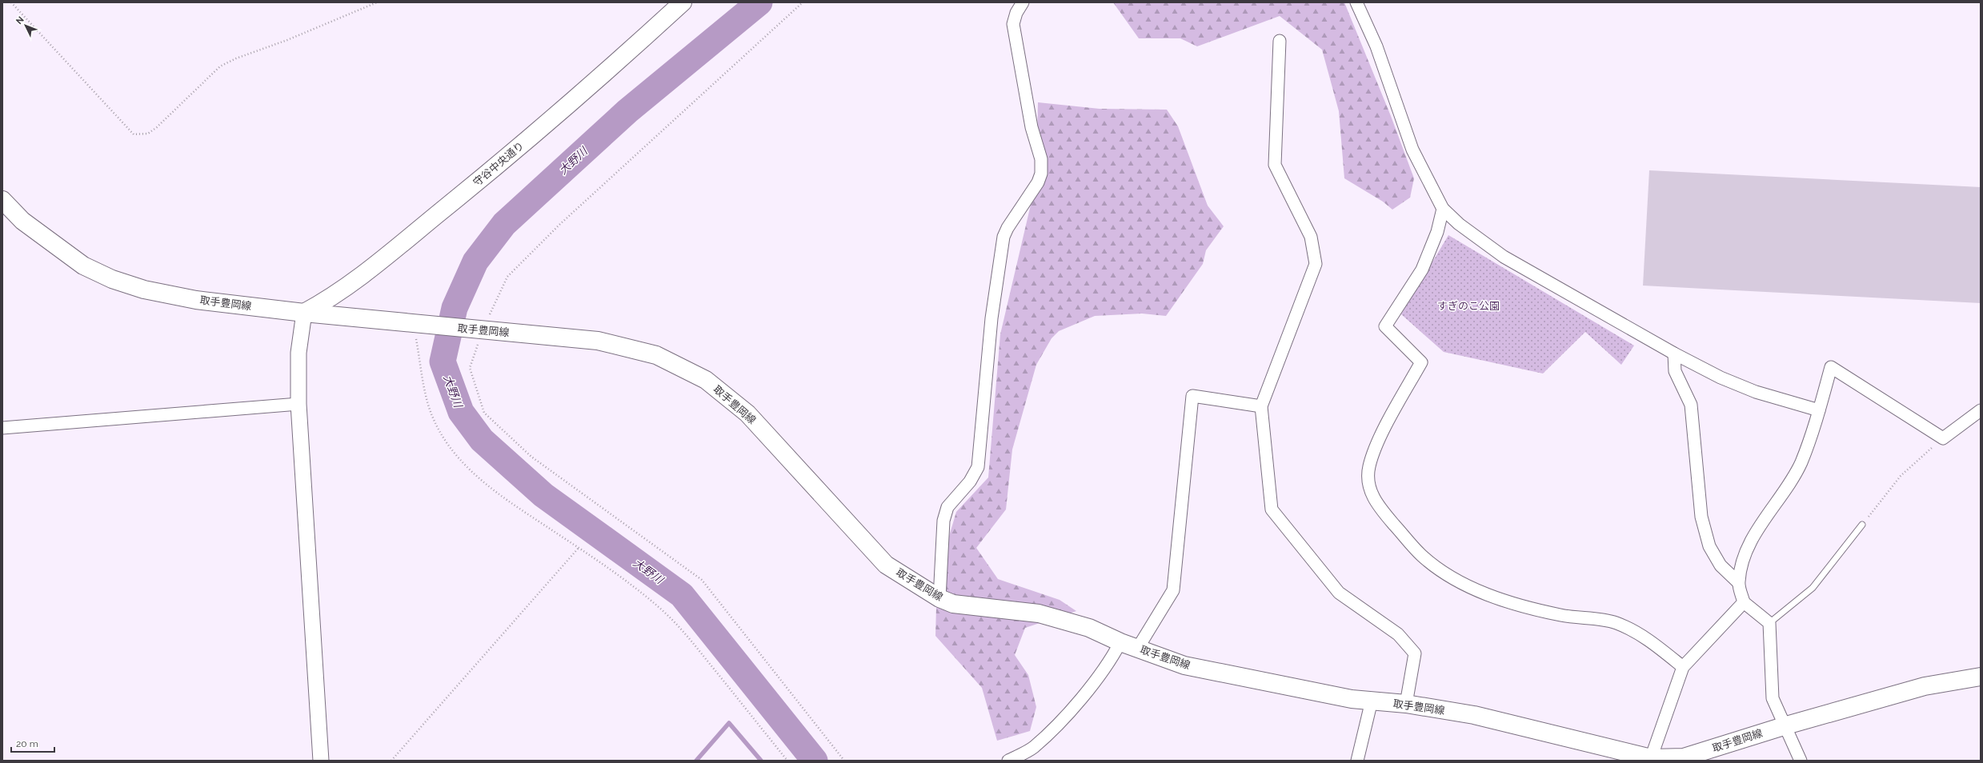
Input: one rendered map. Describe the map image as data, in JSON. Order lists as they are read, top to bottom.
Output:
{
  "streets": {
    "main road": ["守谷中央通り", "取手豊岡線"]
  },
  "crossings": [
    ["守谷中央通り", "取手豊岡線"]
  ],
  "water": ["大野川"],
  "parks": ["すぎのこ公園"],
  "scale_bar": "20 m",
  "north": "top left"
}
